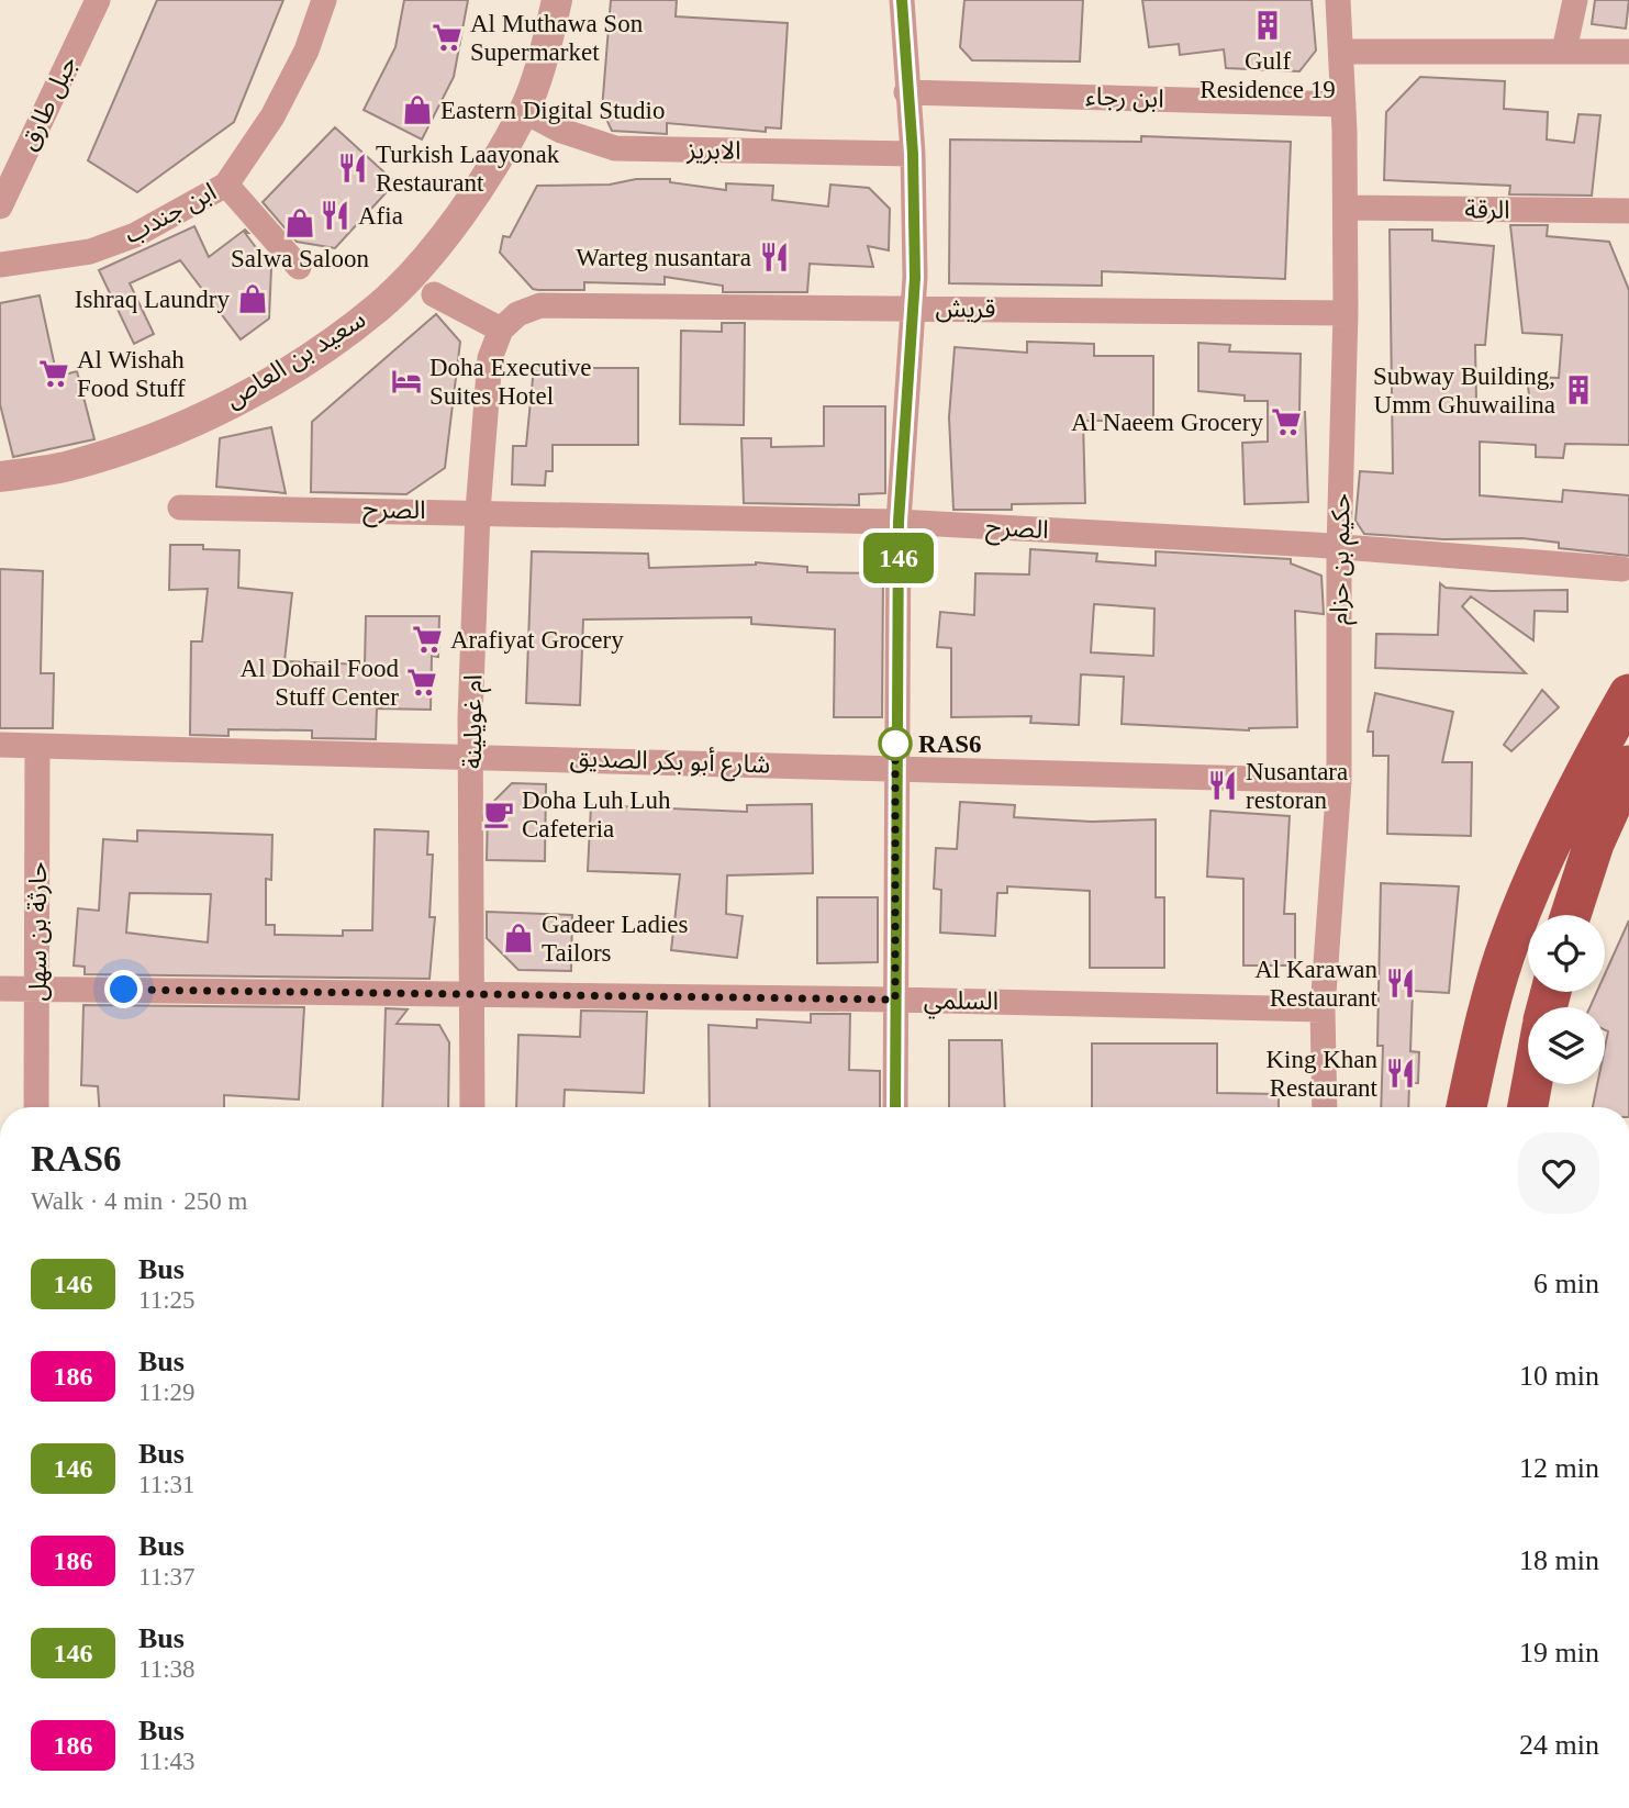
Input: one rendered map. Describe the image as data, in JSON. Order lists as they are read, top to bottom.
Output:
{
  "streets": {
    "street": [
      "ابن رجاء",
      "جبل طارق",
      "الابريز",
      "الرقة",
      "ابن جندب",
      "قريش",
      "سعيد بن العاص",
      "الصرح",
      "حكيم بن حزام",
      "ام غويلينة",
      "شارع أبو بكر الصديق",
      "حارثة بن سهل",
      "السلمي"
    ]
  },
  "crossings": [
    ["ابن رجاء", "حكيم بن حزام"],
    ["الابريز", "سعيد بن العاص"],
    ["الرقة", "حكيم بن حزام"],
    ["قريش", "حكيم بن حزام"],
    ["قريش", "ام غويلينة"],
    ["الصرح", "حكيم بن حزام"],
    ["الصرح", "ام غويلينة"],
    ["حكيم بن حزام", "شارع أبو بكر الصديق"],
    ["حكيم بن حزام", "السلمي"],
    ["ام غويلينة", "شارع أبو بكر الصديق"],
    ["ام غويلينة", "السلمي"],
    ["شارع أبو بكر الصديق", "حارثة بن سهل"],
    ["حارثة بن سهل", "السلمي"]
  ],
  "places": {
    "building": ["Gulf Residence 19", "Subway Building, Umm Ghuwailina"],
    "supermarket": [
      "Al Muthawa Son Supermarket",
      "Al Wishah Food Stuff",
      "Al Naeem Grocery",
      "Arafiyat Grocery",
      "Al Dohail Food Stuff Center"
    ],
    "shop": [
      "Eastern Digital Studio",
      "Salwa Saloon",
      "Ishraq Laundry",
      "Gadeer Ladies Tailors"
    ],
    "restaurant": [
      "Turkish Laayonak Restaurant",
      "Afia",
      "Warteg nusantara",
      "Nusantara restoran",
      "Al Karawan Restaurant",
      "King Khan Restaurant"
    ],
    "hotel": ["Doha Executive Suites Hotel"],
    "other": ["RAS6"],
    "cafe": ["Doha Luh Luh Cafeteria"]
  },
  "lines": ["bus line 146"],
  "page": {
    "on_map": "146",
    "heading": ["RAS6", "Walk · 4 min · 250 m"],
    "list": [
      {
        "mark": "146",
        "name": "Bus",
        "note": "11:25",
        "value": "6 min"
      },
      {
        "mark": "186",
        "name": "Bus",
        "note": "11:29",
        "value": "10 min"
      },
      {
        "mark": "146",
        "name": "Bus",
        "note": "11:31",
        "value": "12 min"
      },
      {
        "mark": "186",
        "name": "Bus",
        "note": "11:37",
        "value": "18 min"
      },
      {
        "mark": "146",
        "name": "Bus",
        "note": "11:38",
        "value": "19 min"
      },
      {
        "mark": "186",
        "name": "Bus",
        "note": "11:43",
        "value": "24 min"
      }
    ]
  }
}
